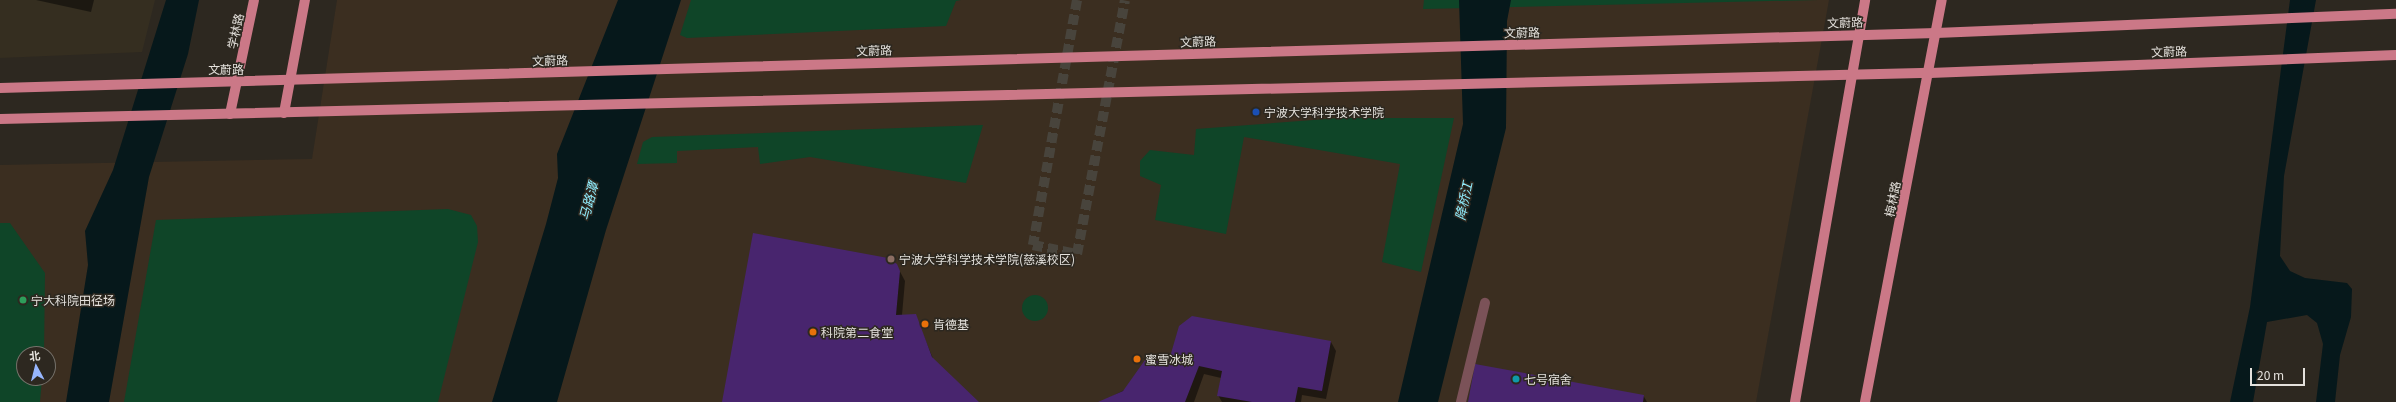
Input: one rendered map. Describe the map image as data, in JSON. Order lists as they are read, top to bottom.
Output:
{
  "streets": {
    "main road": ["文蔚路", "学林路", "梅林路"]
  },
  "crossings": [
    ["文蔚路", "学林路"],
    ["文蔚路", "梅林路"]
  ],
  "water": ["马路潭", "降桥江"],
  "places": [
    "宁波大学科学技术学院",
    "宁波大学科学技术学院(慈溪校区)",
    "宁大科院田径场",
    "肯德基",
    "科院第二食堂",
    "蜜雪冰城",
    "七号宿舍"
  ],
  "scale_bar": "20 m",
  "north": "top"
}
